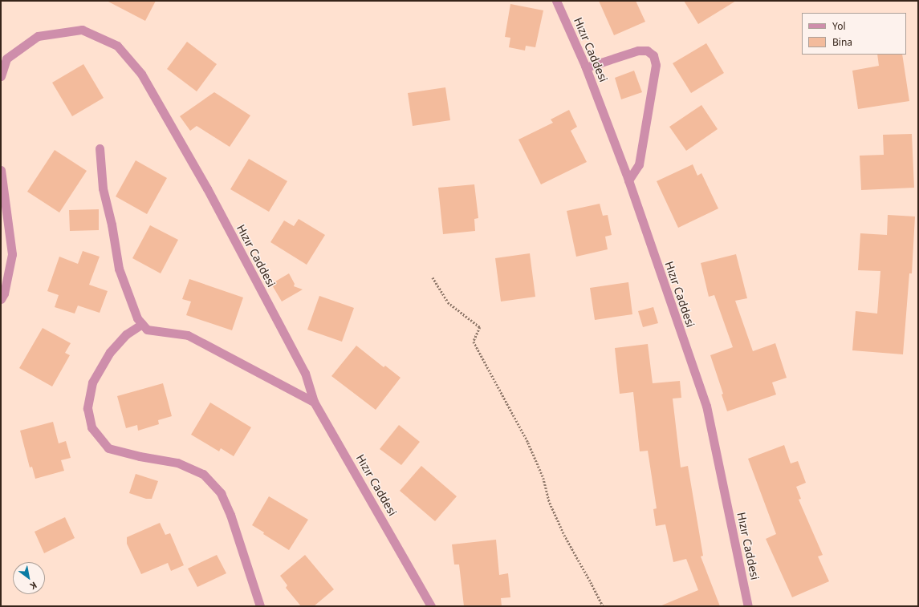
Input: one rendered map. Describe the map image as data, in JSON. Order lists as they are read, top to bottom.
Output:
{
  "streets": {
    "street": ["Hızır Caddesi"]
  },
  "legend": ["Yol", "Bina"],
  "north": "bottom right"
}
